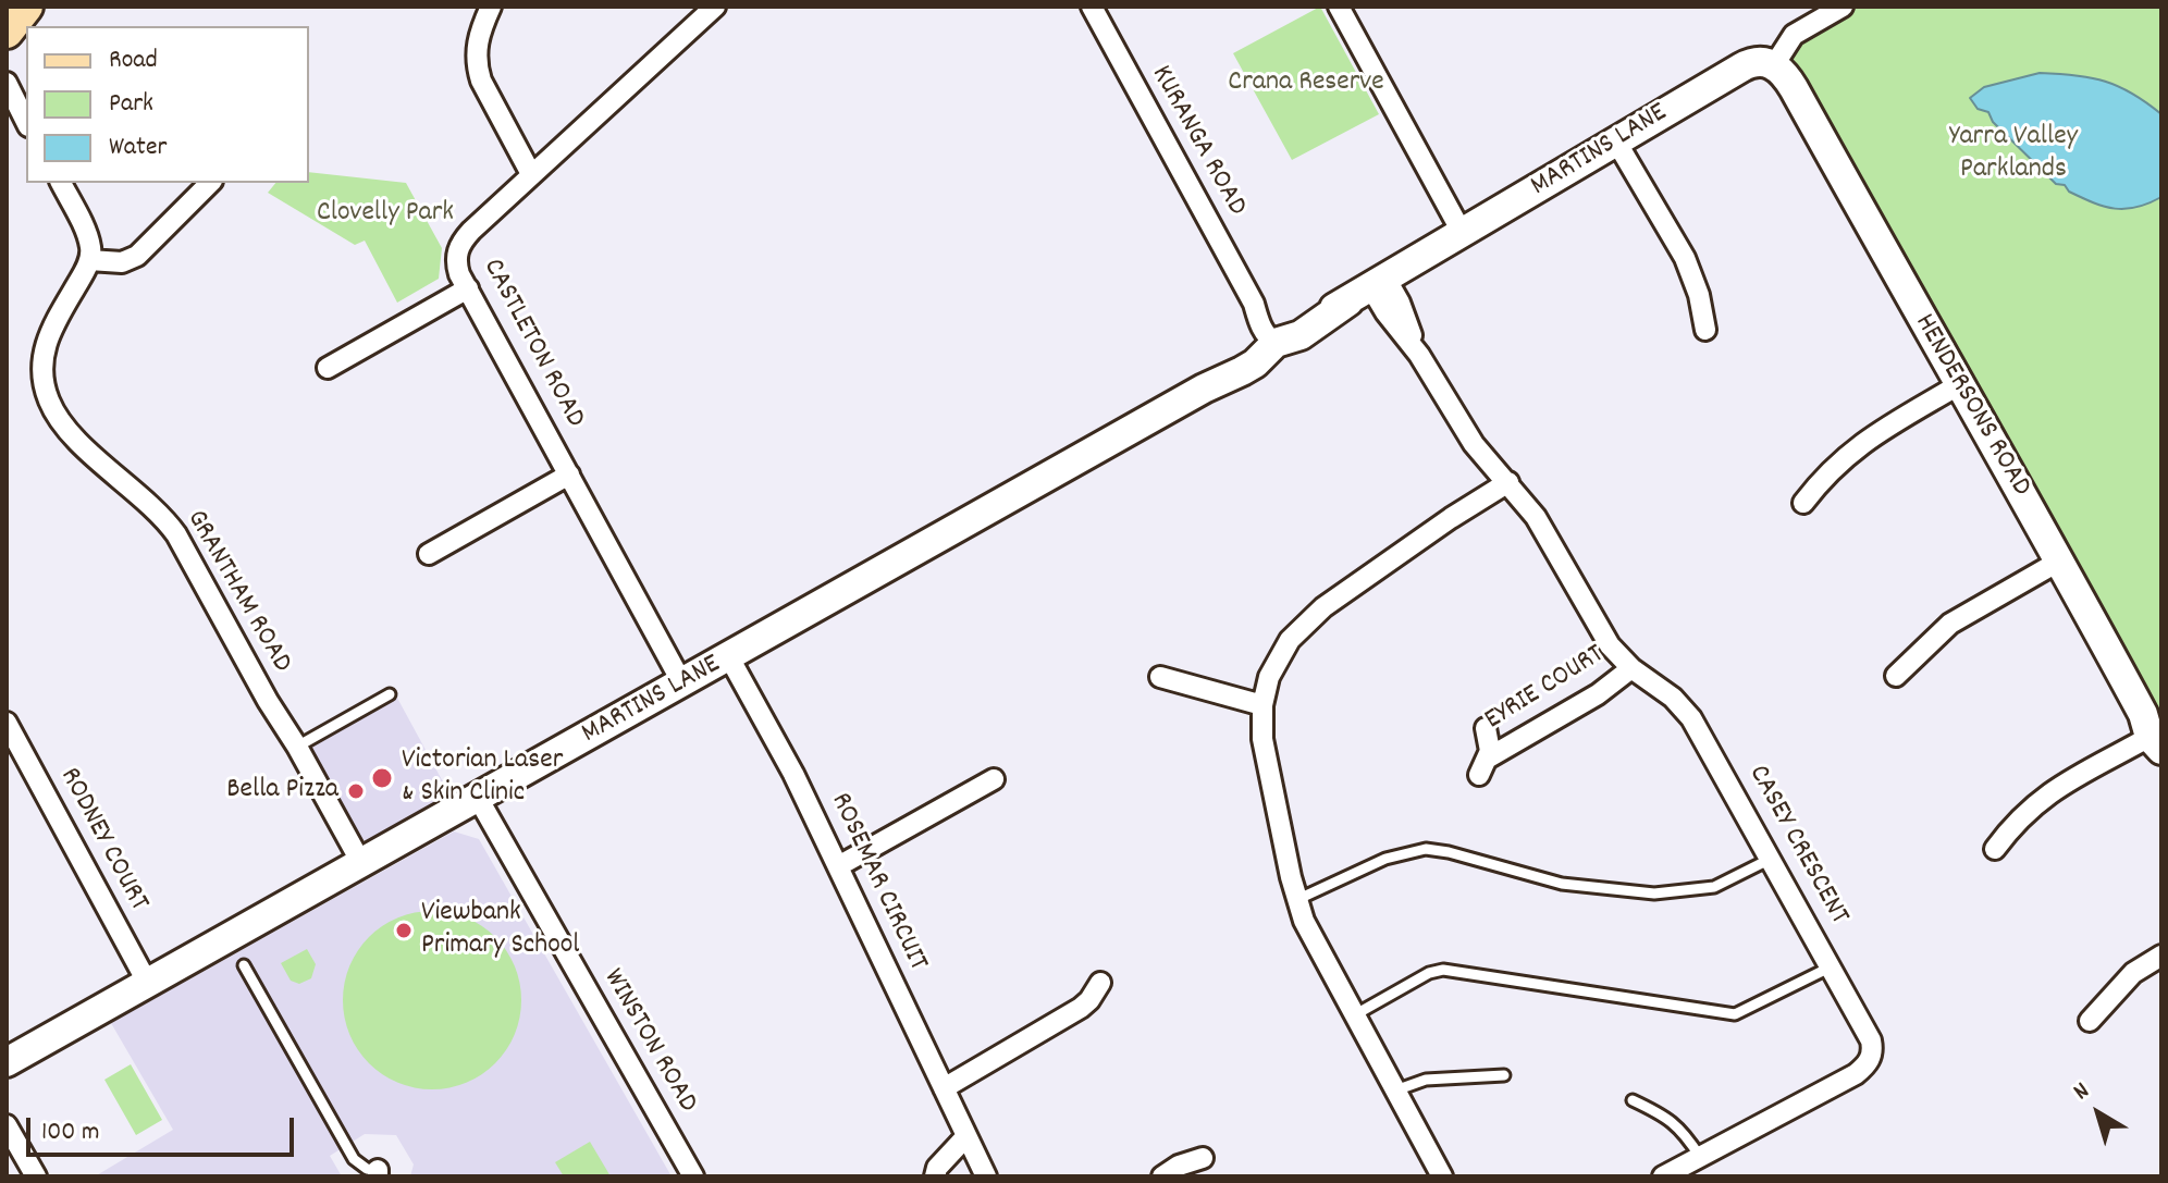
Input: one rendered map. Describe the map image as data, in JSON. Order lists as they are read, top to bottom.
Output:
{
  "streets": {
    "street": [
      "KURANGA ROAD",
      "MARTINS LANE",
      "CASTLETON ROAD",
      "HENDERSONS ROAD",
      "GRANTHAM ROAD",
      "EYRIE COURT",
      "RODNEY COURT",
      "CASEY CRESCENT",
      "ROSEMAR CIRCUIT",
      "WINSTON ROAD"
    ]
  },
  "crossings": [
    ["KURANGA ROAD", "MARTINS LANE"],
    ["MARTINS LANE", "CASTLETON ROAD"],
    ["MARTINS LANE", "HENDERSONS ROAD"],
    ["MARTINS LANE", "GRANTHAM ROAD"],
    ["MARTINS LANE", "RODNEY COURT"],
    ["MARTINS LANE", "CASEY CRESCENT"],
    ["MARTINS LANE", "ROSEMAR CIRCUIT"],
    ["MARTINS LANE", "WINSTON ROAD"],
    ["EYRIE COURT", "CASEY CRESCENT"]
  ],
  "parks": ["Crana Reserve", "Yarra Valley Parklands", "Clovelly Park"],
  "places": ["Victorian Laser & Skin Clinic", "Bella Pizza", "Viewbank Primary School"],
  "legend": ["Road", "Park", "Water"],
  "scale_bar": "100 m",
  "north": "top left"
}
